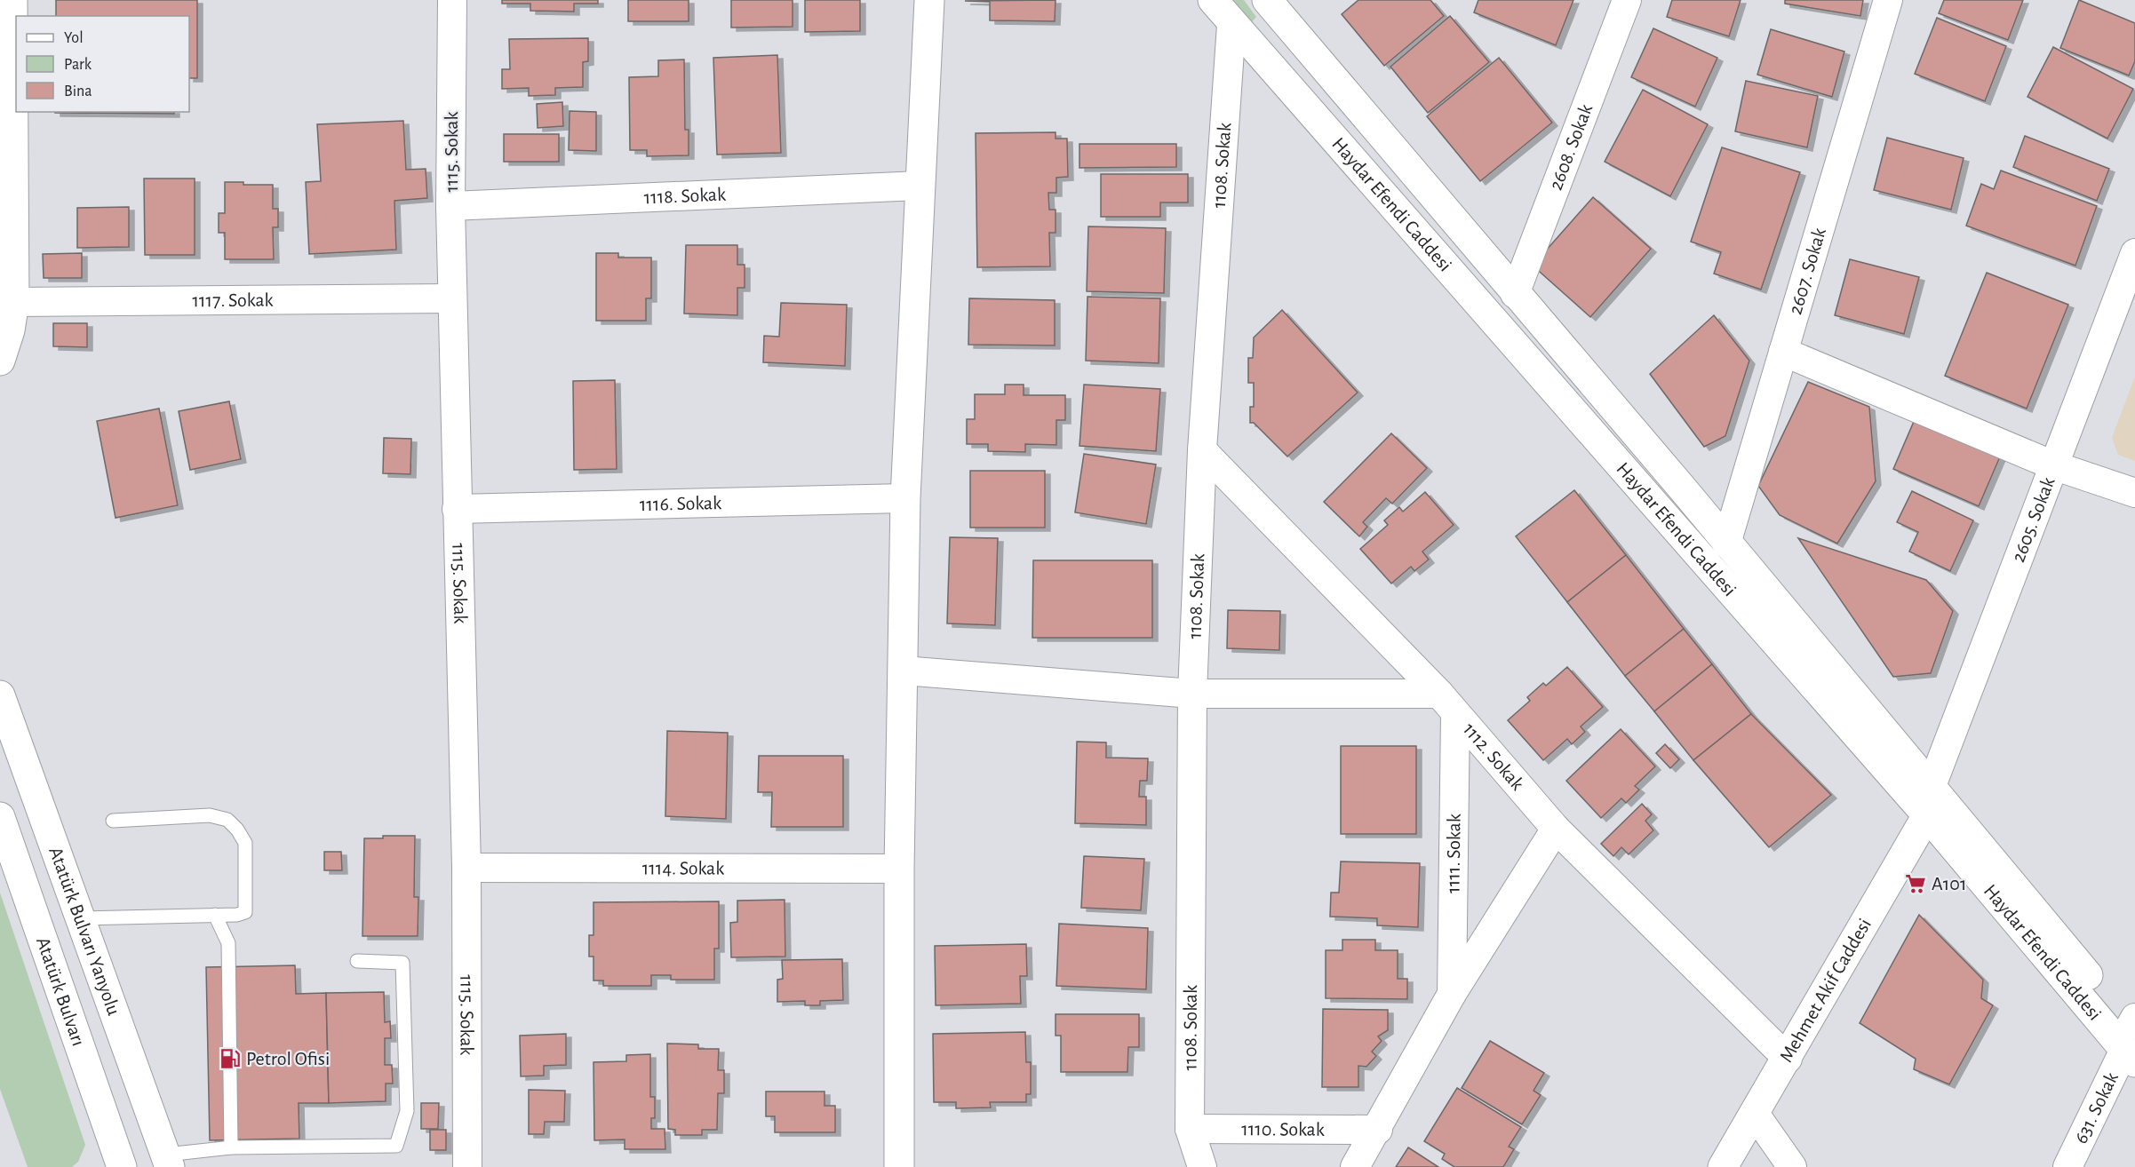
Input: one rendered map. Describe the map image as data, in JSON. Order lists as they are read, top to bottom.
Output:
{
  "streets": {
    "main road": [
      "Haydar Efendi Caddesi",
      "Atatürk Bulvarı Yanyolu",
      "Atatürk Bulvarı",
      "Mehmet Akif Caddesi"
    ],
    "street": [
      "2608. Sokak",
      "1115. Sokak",
      "1108. Sokak",
      "1118. Sokak",
      "2607. Sokak",
      "1117. Sokak",
      "1116. Sokak",
      "2605. Sokak",
      "1112. Sokak",
      "1111. Sokak",
      "1114. Sokak",
      "631. Sokak",
      "1110. Sokak"
    ]
  },
  "crossings": [
    ["2608. Sokak", "Haydar Efendi Caddesi"],
    ["1115. Sokak", "1118. Sokak"],
    ["1115. Sokak", "1117. Sokak"],
    ["1115. Sokak", "1116. Sokak"],
    ["1115. Sokak", "1114. Sokak"],
    ["1108. Sokak", "Haydar Efendi Caddesi"],
    ["1108. Sokak", "1112. Sokak"],
    ["1108. Sokak", "1110. Sokak"],
    ["Haydar Efendi Caddesi", "2607. Sokak"],
    ["Haydar Efendi Caddesi", "2605. Sokak"],
    ["Haydar Efendi Caddesi", "Mehmet Akif Caddesi"],
    ["Haydar Efendi Caddesi", "631. Sokak"],
    ["1112. Sokak", "1111. Sokak"],
    ["1112. Sokak", "Mehmet Akif Caddesi"]
  ],
  "places": {
    "supermarket": ["A101"],
    "fuel station": ["Petrol Ofisi"]
  },
  "legend": ["Yol", "Park", "Bina"]
}
